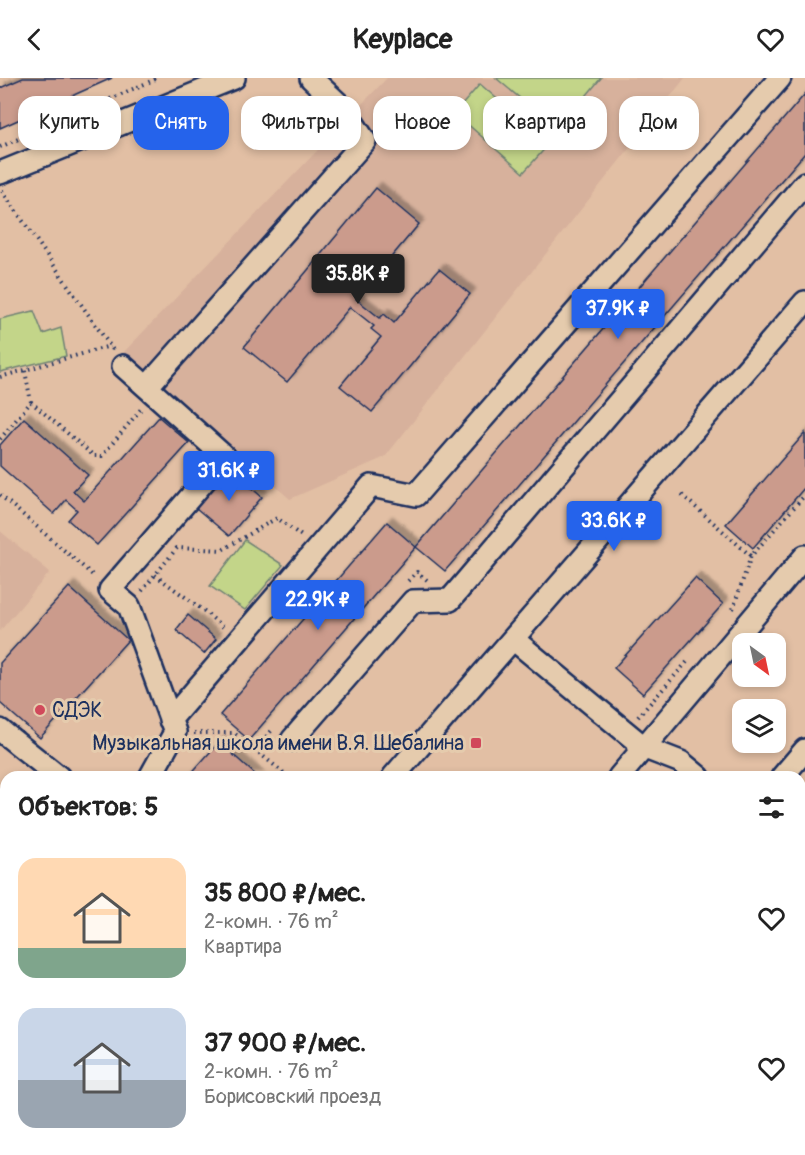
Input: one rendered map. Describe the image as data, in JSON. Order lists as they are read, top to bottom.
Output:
{
  "places": {
    "other": ["СДЭК"],
    "transit": ["Музыкальная школа имени В.Я. Шебалина"]
  },
  "north": "bottom right",
  "page": {
    "header": "Keyplace",
    "chip": [
      "Купить",
      "Снять",
      "Фильтры",
      "Новое",
      "Квартира",
      "Дом"
    ],
    "price": [
      "35.8K ₽",
      "37.9K ₽",
      "31.6K ₽",
      "33.6K ₽",
      "22.9K ₽"
    ],
    "heading": "Объектов: 5",
    "list": [
      {
        "name": "35 800 ₽/мес.",
        "note": "2-комн. · 76 m² · Квартира"
      },
      {
        "name": "37 900 ₽/мес.",
        "note": "2-комн. · 76 m² · Борисовский проезд"
      }
    ]
  }
}
